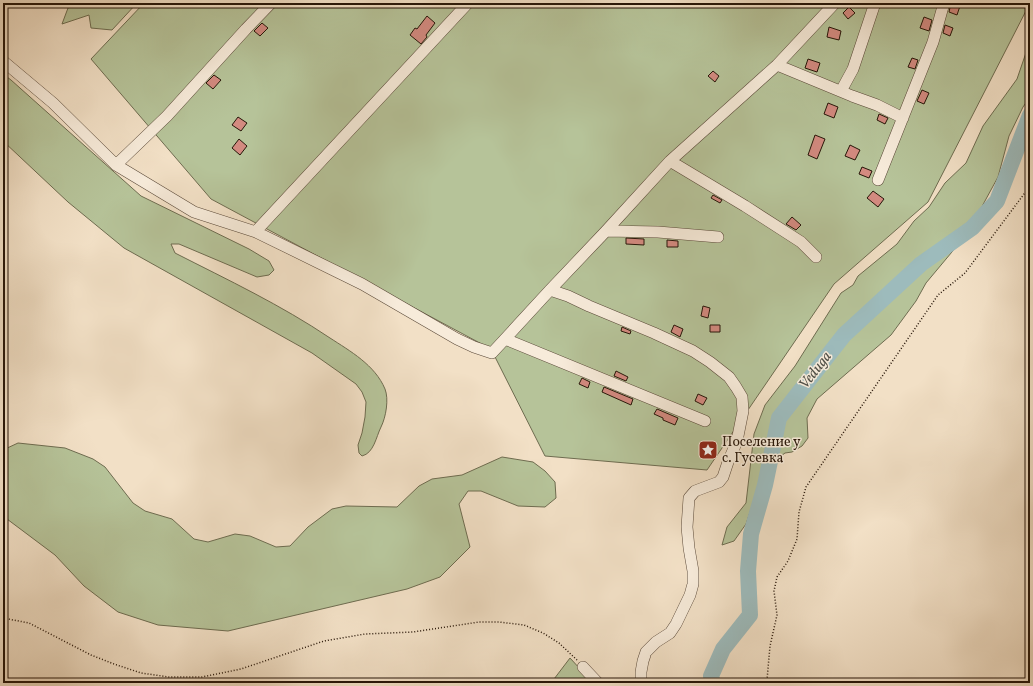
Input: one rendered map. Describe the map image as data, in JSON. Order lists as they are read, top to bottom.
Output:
{
  "water": ["Veduga"],
  "places": {
    "place": ["Поселение у с. Гусевка"]
  }
}
